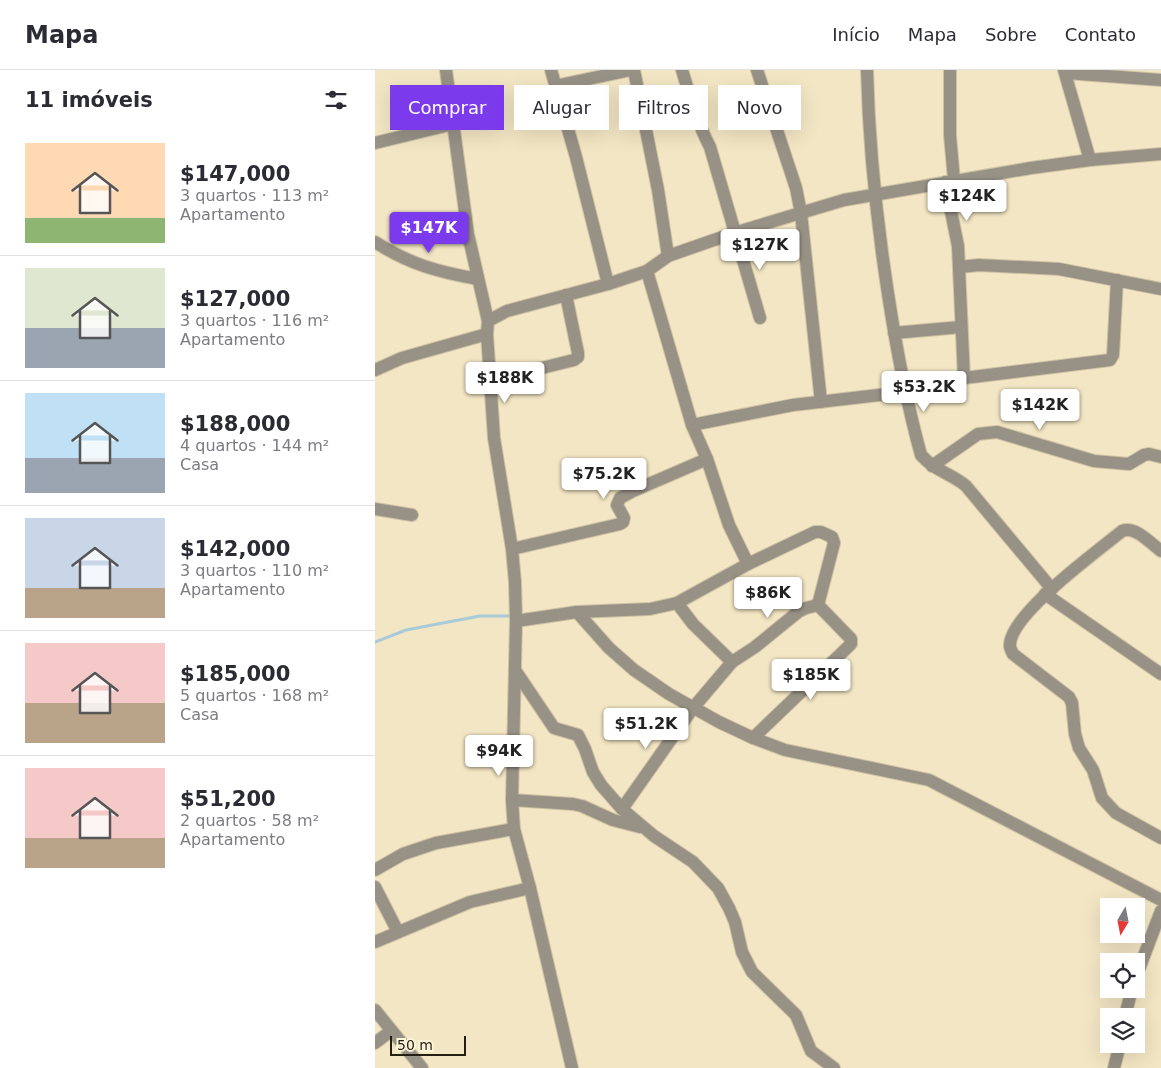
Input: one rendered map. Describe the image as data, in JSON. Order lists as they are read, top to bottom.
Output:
{
  "scale_bar": "50 m",
  "north": "bottom",
  "page": {
    "header": "Mapa",
    "nav": [
      "Início",
      "Mapa",
      "Sobre",
      "Contato"
    ],
    "heading": "11 imóveis",
    "chip": [
      "Comprar",
      "Alugar",
      "Filtros",
      "Novo"
    ],
    "list": [
      {
        "name": "$147,000",
        "note": "3 quartos · 113 m² · Apartamento"
      },
      {
        "name": "$127,000",
        "note": "3 quartos · 116 m² · Apartamento"
      },
      {
        "name": "$188,000",
        "note": "4 quartos · 144 m² · Casa"
      },
      {
        "name": "$142,000",
        "note": "3 quartos · 110 m² · Apartamento"
      },
      {
        "name": "$185,000",
        "note": "5 quartos · 168 m² · Casa"
      },
      {
        "name": "$51,200",
        "note": "2 quartos · 58 m² · Apartamento"
      }
    ],
    "price": [
      "$124K",
      "$147K",
      "$127K",
      "$188K",
      "$53.2K",
      "$142K",
      "$75.2K",
      "$86K",
      "$185K",
      "$51.2K",
      "$94K"
    ],
    "scale": "50 m"
  }
}
